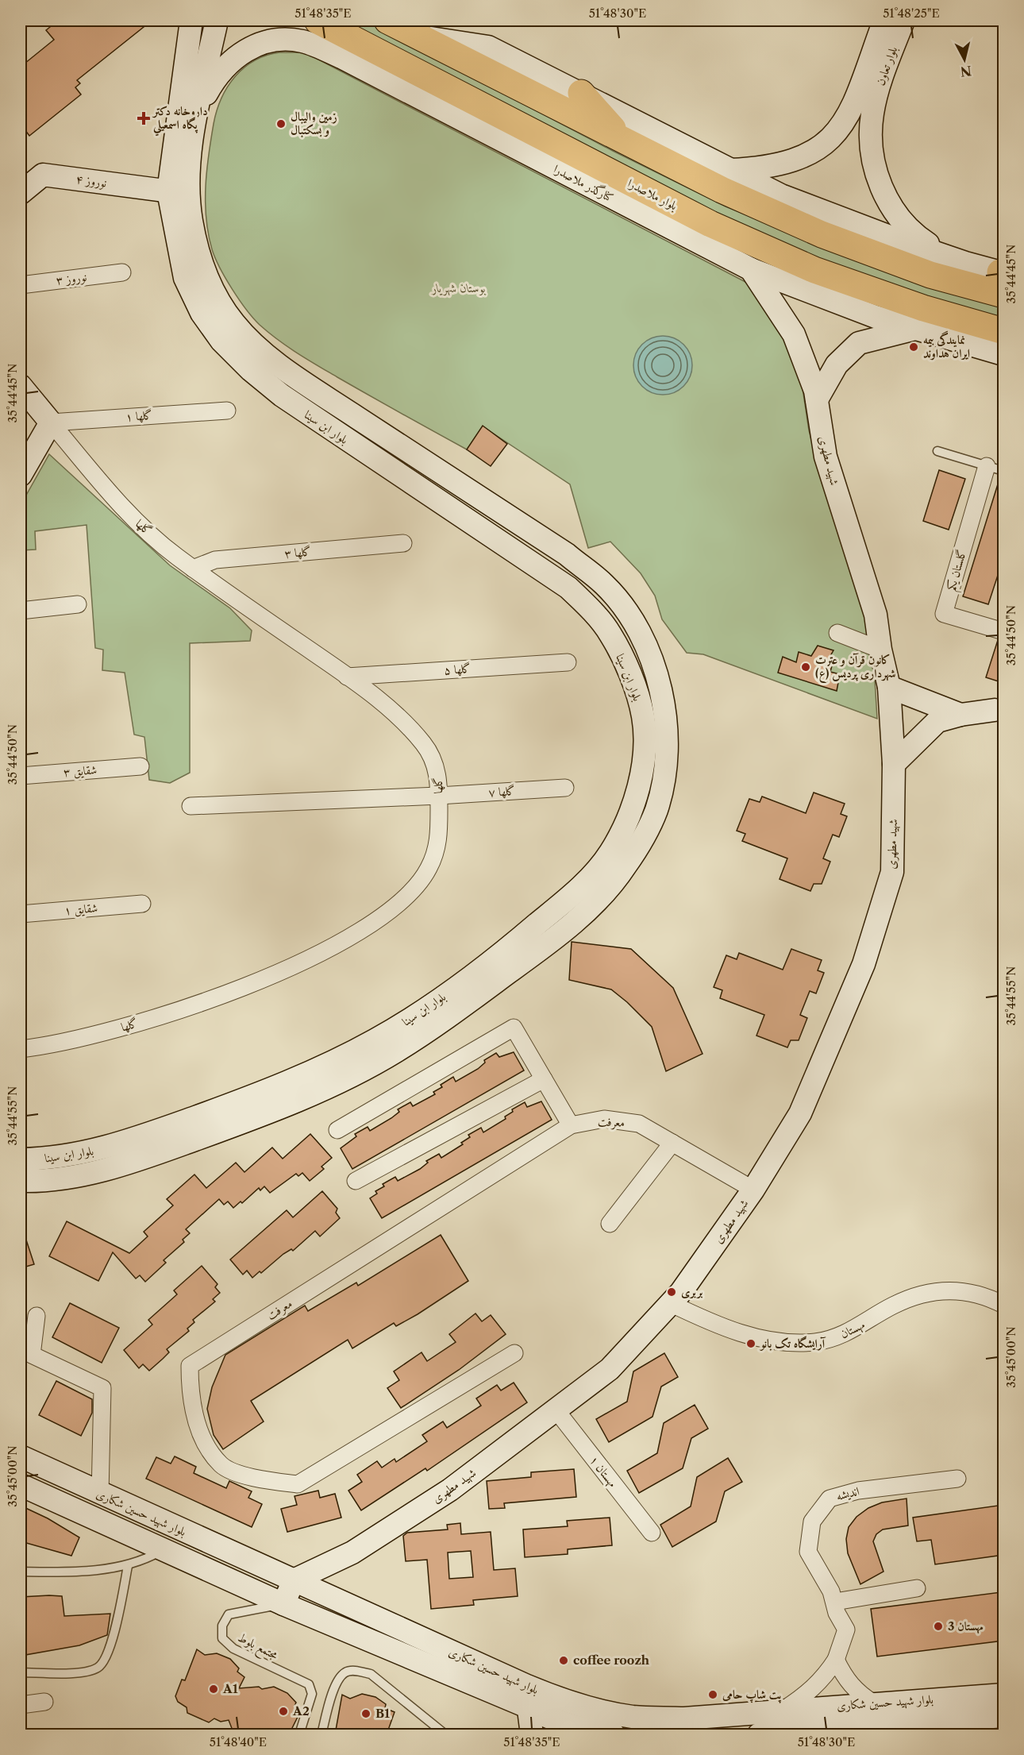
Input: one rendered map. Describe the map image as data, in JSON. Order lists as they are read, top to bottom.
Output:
{
  "streets": {
    "main road": [
      "بلوار تعاون",
      "نوروز ۴",
      "کنارگذر ملاصدرا",
      "بلوار ملاصدرا",
      "بلوار ابن سینا",
      "شهید مطهری",
      "بلوار شهید حسین شکاری"
    ],
    "street": [
      "نوروز ۳",
      "گلها ۱",
      "گلها",
      "گلها ۳",
      "گلستان یکم",
      "گلها ۵",
      "شقایق ۳",
      "گلها ۷",
      "شقایق ۱",
      "معرفت",
      "مهستان",
      "مهستان ۱",
      "اندیشه"
    ],
    "lane": ["مجتمع بلوط"]
  },
  "crossings": [
    ["نوروز ۴", "بلوار ابن سینا"],
    ["کنارگذر ملاصدرا", "بلوار ملاصدرا"],
    ["کنارگذر ملاصدرا", "شهید مطهری"],
    ["گلها ۱", "گلها"],
    ["شهید مطهری", "معرفت"],
    ["شهید مطهری", "مهستان"],
    ["شهید مطهری", "مهستان ۱"],
    ["شهید مطهری", "بلوار شهید حسین شکاری"],
    ["گلها", "گلها ۳"],
    ["گلها", "گلها ۵"],
    ["گلها", "گلها ۷"],
    ["اندیشه", "بلوار شهید حسین شکاری"],
    ["بلوار شهید حسین شکاری", "مجتمع بلوط"]
  ],
  "parks": ["بوستان شهریار"],
  "places": {
    "health": ["داروخانه دكتر پگاه اسمعيلي"],
    "other": [
      "زمین والیبال و بسکتبال",
      "نمایندگی بیمه ایران هداوند",
      "کانون قرآن و عترت (ع) شهرداری پردیس",
      "بربری",
      "آرایشگاه تک بانو",
      "مهستان 3",
      "coffee roozh",
      "A1",
      "پت شاپ حامی",
      "A2",
      "B1"
    ]
  },
  "north": "bottom",
  "coordinates": [
    "51°48'35\"E",
    "51°48'30\"E",
    "51°48'25\"E",
    "35°44'45\"N",
    "35°44'50\"N",
    "35°44'55\"N",
    "35°45'00\"N",
    "51°48'40\"E"
  ]
}
